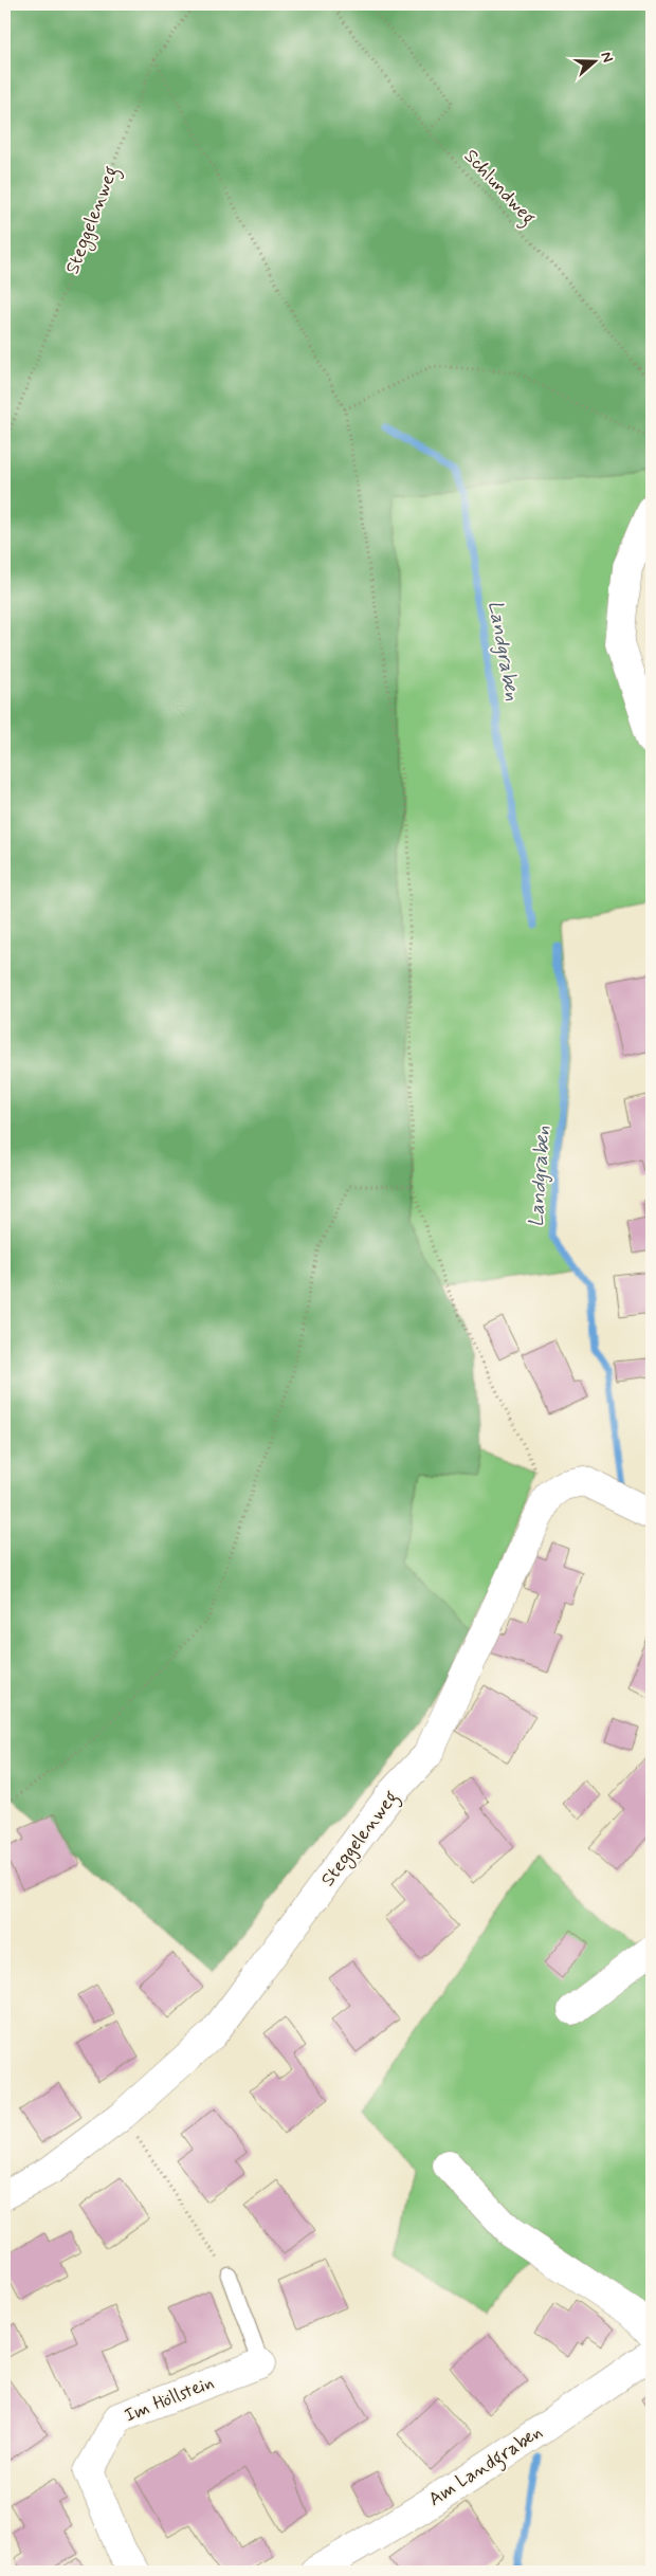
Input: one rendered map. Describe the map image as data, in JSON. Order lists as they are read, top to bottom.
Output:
{
  "streets": {
    "street": ["Steggelenweg", "Im Höllstein", "Am Landgraben"],
    "path": ["Schlundweg"]
  },
  "water": ["Landgraben"],
  "north": "right"
}
